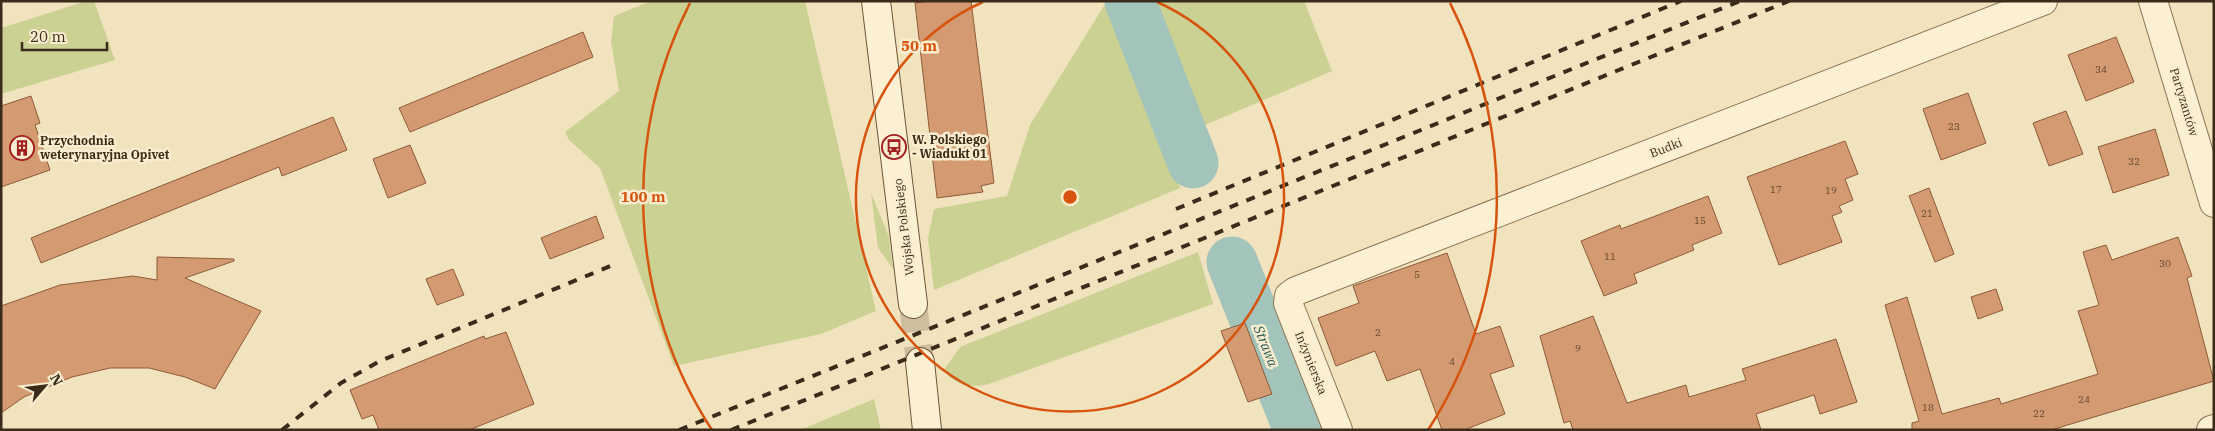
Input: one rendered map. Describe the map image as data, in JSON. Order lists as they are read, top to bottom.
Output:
{
  "streets": {
    "street": [
      "Partyzantów",
      "Budki",
      "Wojska Polskiego",
      "Inżynierska"
    ]
  },
  "crossings": [
    ["Budki", "Inżynierska"]
  ],
  "water": ["Strawa"],
  "places": {
    "bus stop": ["W. Polskiego - Wiadukt 01"],
    "building": ["Przychodnia weterynaryjna Opivet"]
  },
  "house_numbers": [
    "34",
    "23",
    "32",
    "17",
    "19",
    "21",
    "15",
    "11",
    "30",
    "5",
    "2",
    "9",
    "4",
    "24",
    "18",
    "22"
  ],
  "scale_bar": "20 m",
  "north": "top right",
  "rings": ["50 m", "100 m"]
}
